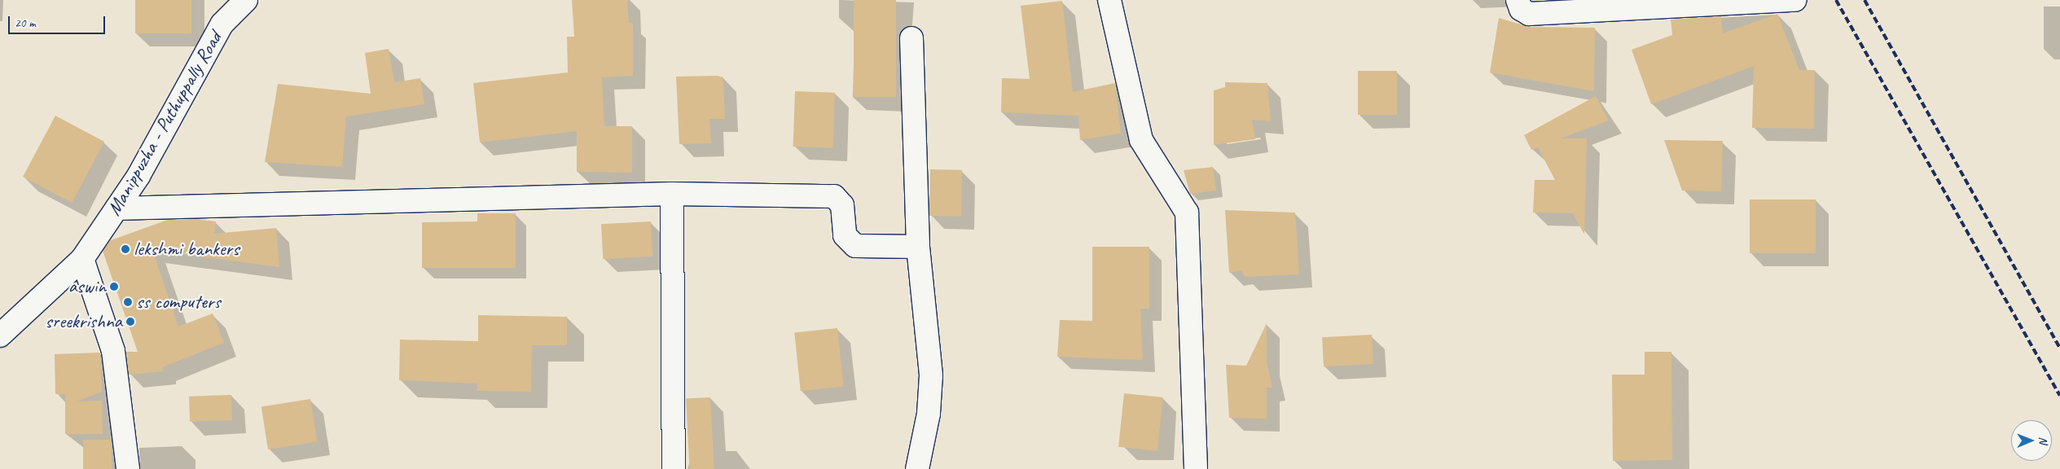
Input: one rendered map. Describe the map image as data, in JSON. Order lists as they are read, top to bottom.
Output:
{
  "streets": {
    "street": ["Manippuzha - Puthuppally Road"]
  },
  "places": [
    "lekshmi bankers",
    "aswin",
    "ss computers",
    "sreekrishna"
  ],
  "scale_bar": "20 m",
  "north": "right"
}
